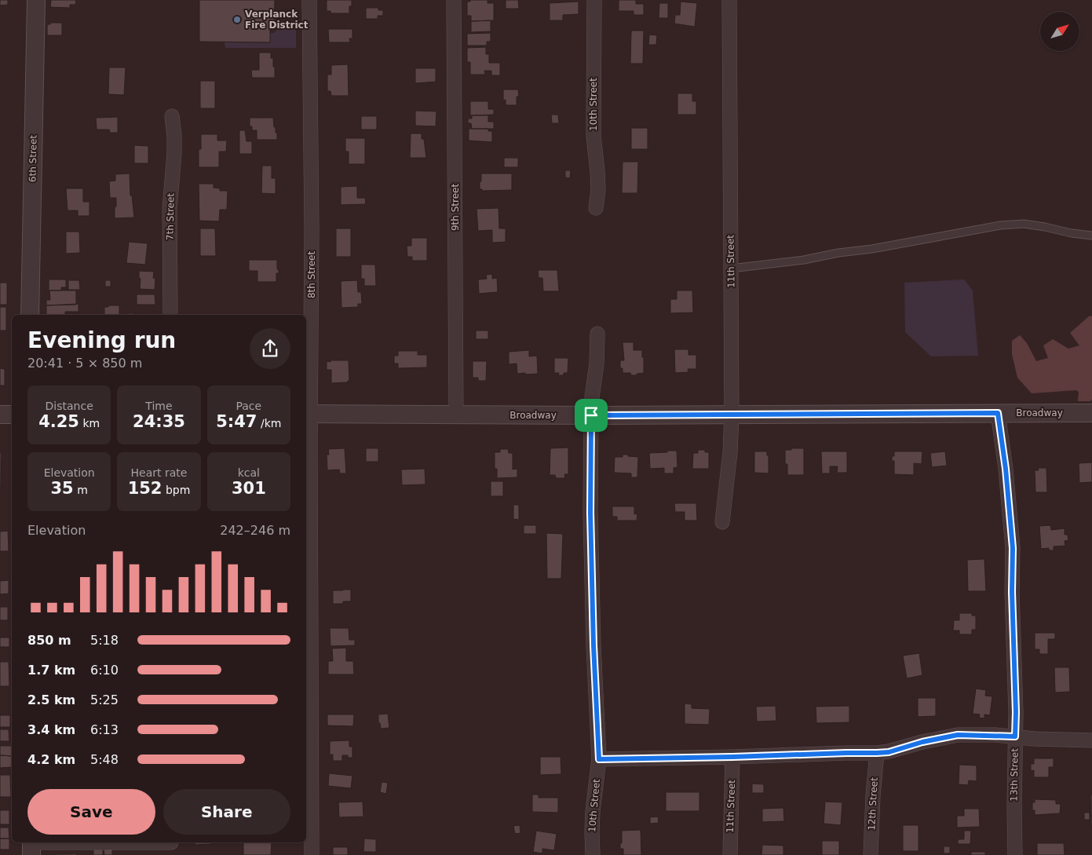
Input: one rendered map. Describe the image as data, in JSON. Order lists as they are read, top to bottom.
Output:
{
  "streets": {
    "street": [
      "10th Street",
      "6th Street",
      "9th Street",
      "7th Street",
      "11th Street",
      "8th Street",
      "Broadway",
      "13th Street",
      "12th Street"
    ]
  },
  "crossings": [
    ["10th Street", "Broadway"],
    ["9th Street", "Broadway"],
    ["11th Street", "Broadway"],
    ["8th Street", "Broadway"],
    ["Broadway", "13th Street"]
  ],
  "places": ["Verplanck Fire District"],
  "north": "top right",
  "page": {
    "heading": ["Evening run", "20:41 · 5 × 850 m"],
    "stats": [
      ["Distance", "4.25 km"],
      ["Time", "24:35"],
      ["Pace", "5:47 /km"],
      ["Elevation", "35 m"],
      ["Heart rate", "152 bpm"],
      ["kcal", "301"]
    ],
    "chart": ["Elevation", "242–246 m"],
    "list": [
      {
        "name": "850 m",
        "note": "5:18"
      },
      {
        "name": "1.7 km",
        "note": "6:10"
      },
      {
        "name": "2.5 km",
        "note": "5:25"
      },
      {
        "name": "3.4 km",
        "note": "6:13"
      },
      {
        "name": "4.2 km",
        "note": "5:48"
      }
    ],
    "buttons": ["Save", "Share"]
  }
}
